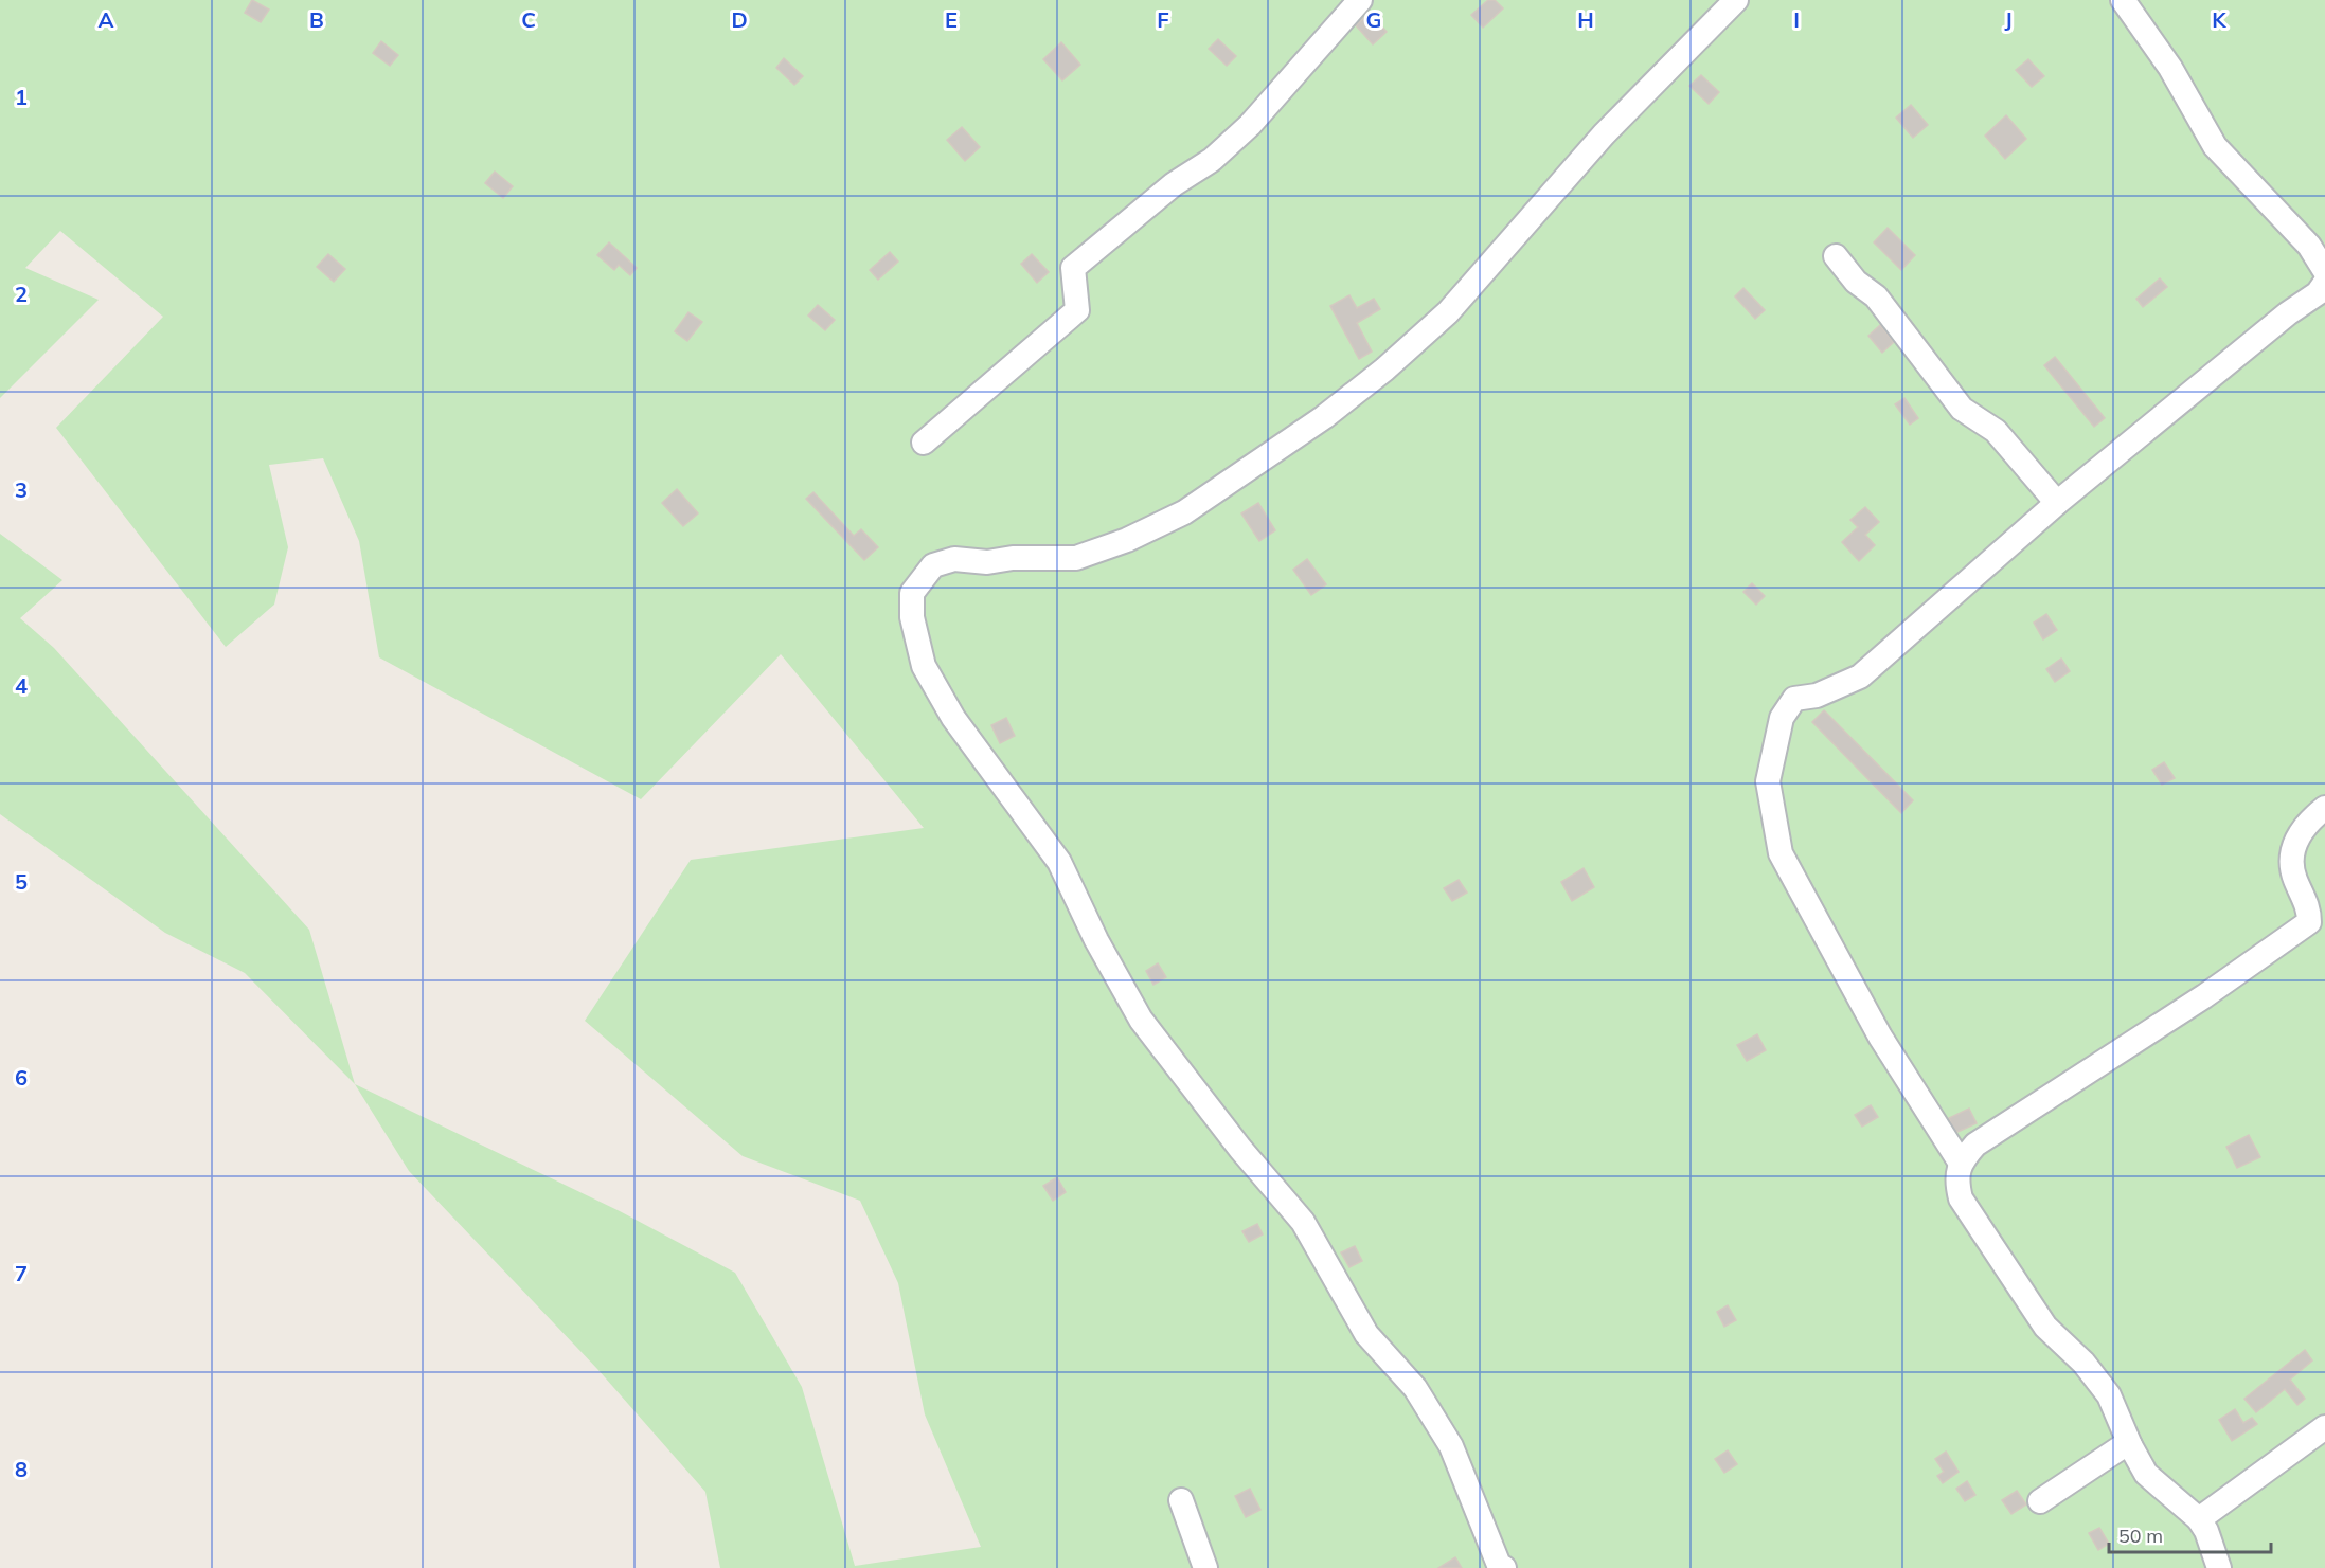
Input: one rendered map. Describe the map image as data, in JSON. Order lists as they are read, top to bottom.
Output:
{
  "scale_bar": "50 m",
  "grid": {
    "columns": [
      "A",
      "B",
      "C",
      "D",
      "E",
      "F",
      "G",
      "H",
      "I",
      "J",
      "K"
    ],
    "rows": [
      "1",
      "2",
      "3",
      "4",
      "5",
      "6",
      "7",
      "8"
    ]
  }
}
